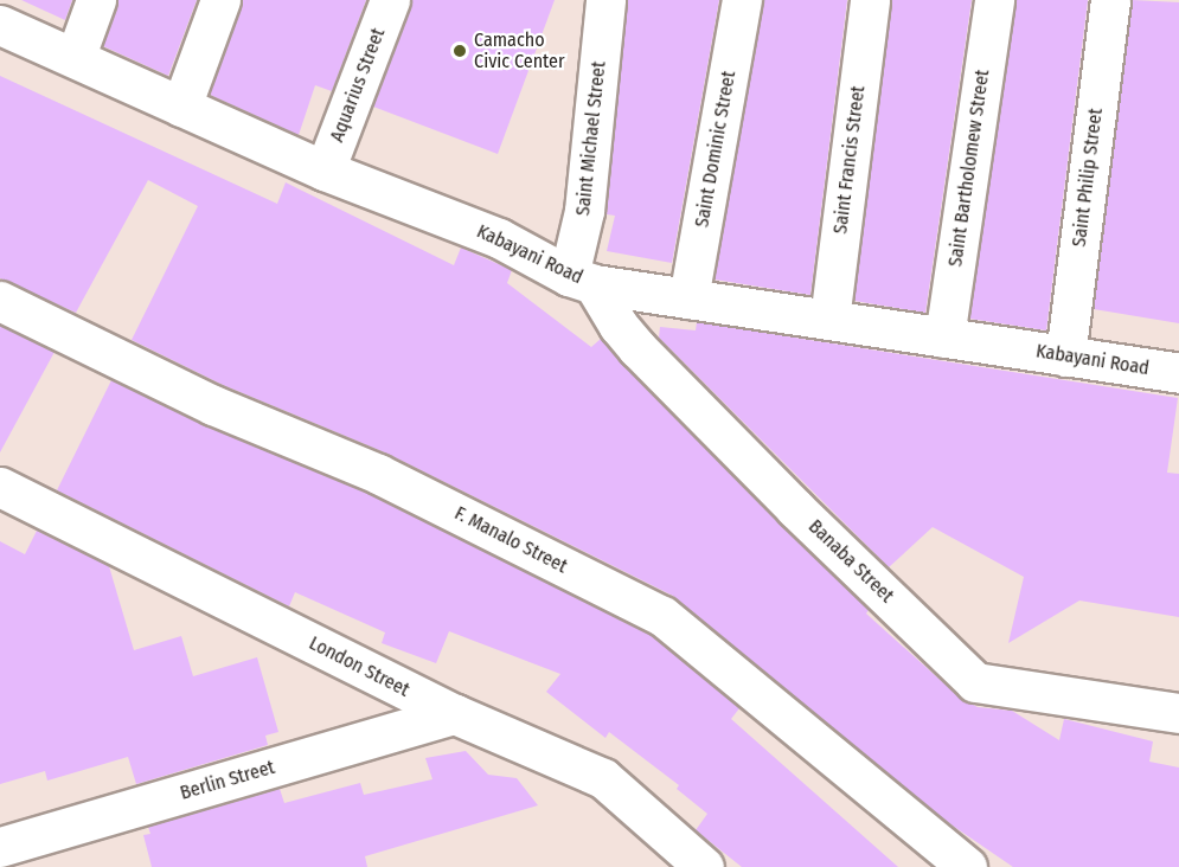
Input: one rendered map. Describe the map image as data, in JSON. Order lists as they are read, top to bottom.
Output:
{
  "streets": {
    "street": [
      "Aquarius Street",
      "Saint Michael Street",
      "Saint Dominic Street",
      "Saint Francis Street",
      "Saint Bartholomew Street",
      "Saint Philip Street",
      "Kabayani Road",
      "F. Manalo Street",
      "Banaba Street",
      "London Street",
      "Berlin Street"
    ]
  },
  "crossings": [
    ["Aquarius Street", "Kabayani Road"],
    ["Saint Michael Street", "Kabayani Road"],
    ["Saint Michael Street", "Banaba Street"],
    ["Saint Dominic Street", "Kabayani Road"],
    ["Saint Francis Street", "Kabayani Road"],
    ["Saint Bartholomew Street", "Kabayani Road"],
    ["Saint Philip Street", "Kabayani Road"],
    ["Kabayani Road", "Banaba Street"],
    ["London Street", "Berlin Street"]
  ],
  "places": ["Camacho Civic Center"]
}
